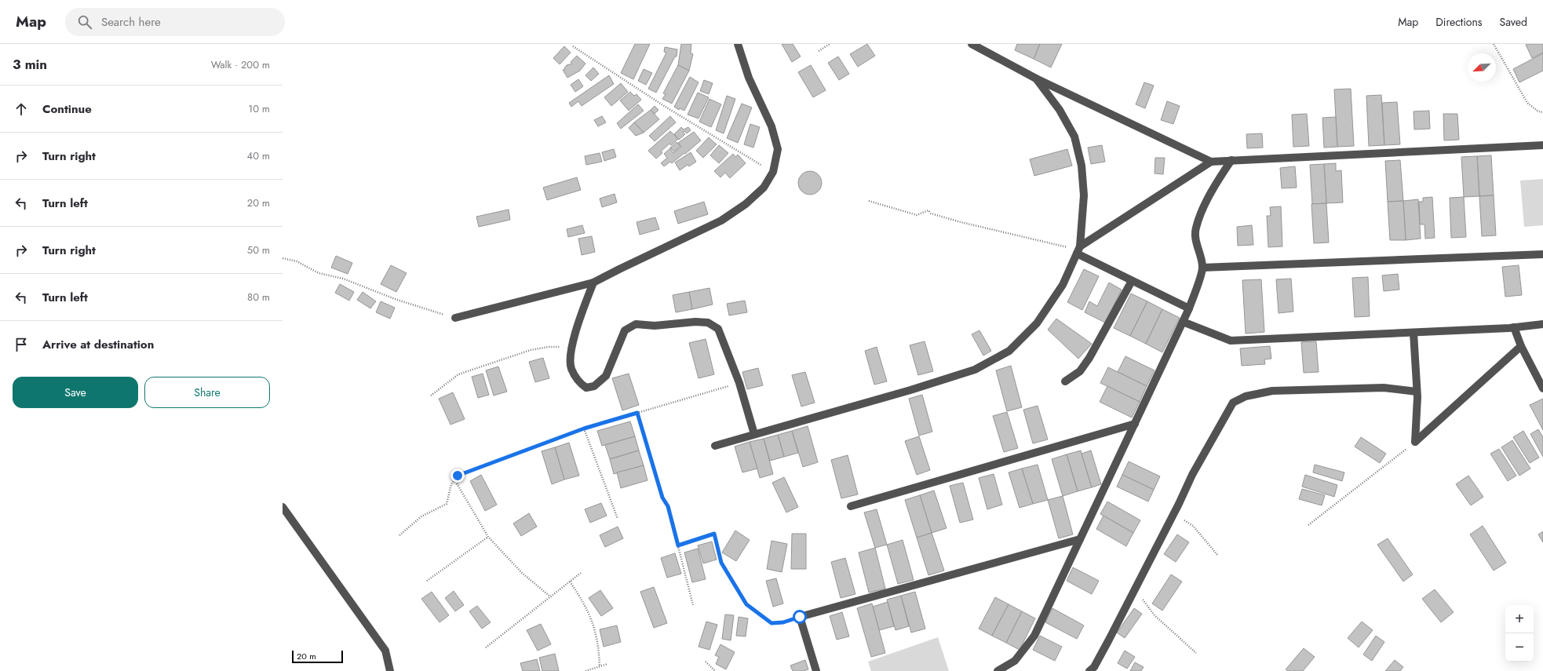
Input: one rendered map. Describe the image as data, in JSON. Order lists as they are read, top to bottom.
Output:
{
  "scale_bar": "20 m",
  "north": "bottom left",
  "page": {
    "header": "Map",
    "search": "Search here",
    "nav": ["Map", "Directions", "Saved"],
    "heading": ["3 min", "Walk · 200 m"],
    "list": [
      ["Continue", "10 m"],
      ["Turn right", "40 m"],
      ["Turn left", "20 m"],
      ["Turn right", "50 m"],
      ["Turn left", "80 m"],
      "Arrive at destination"
    ],
    "buttons": ["Save", "Share"],
    "map_buttons": ["+", "−"],
    "scale": "20 m"
  }
}
